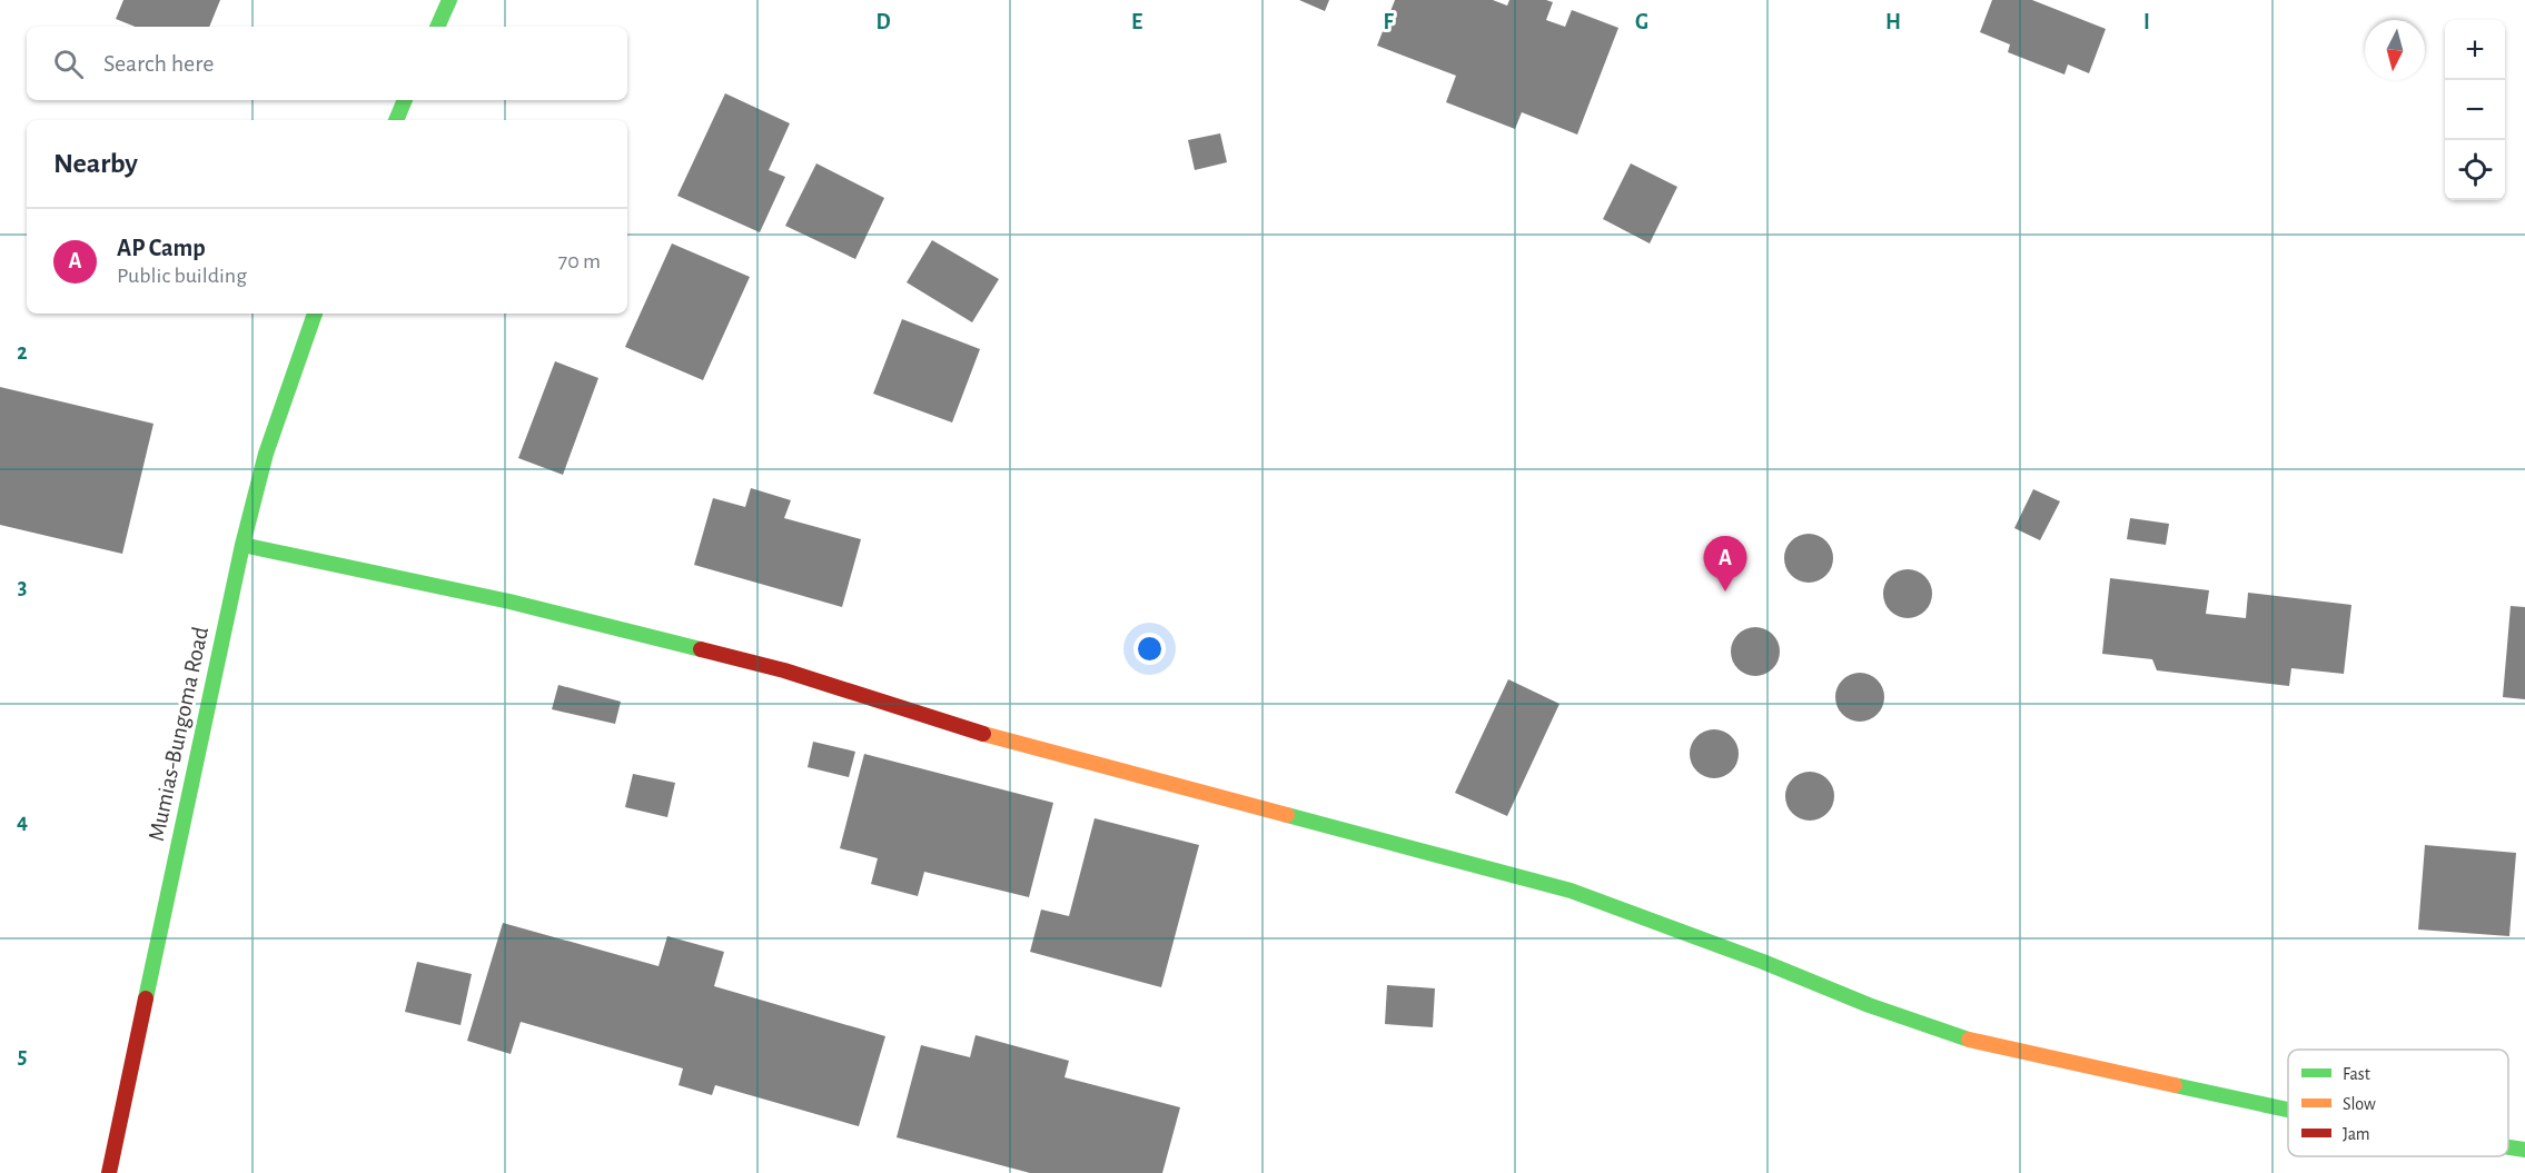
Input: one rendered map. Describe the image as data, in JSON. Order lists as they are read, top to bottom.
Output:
{
  "streets": {
    "street": ["Mumias-Bungoma Road"]
  },
  "legend": ["Fast", "Slow", "Jam"],
  "north": "bottom",
  "page": {
    "map_buttons": ["+", "−"],
    "search": "Search here",
    "heading": "Nearby",
    "list": [
      {
        "mark": "A",
        "name": "AP Camp",
        "note": "Public building",
        "value": "70 m"
      }
    ],
    "pins": "A"
  },
  "grid": {
    "columns": [
      "D",
      "E",
      "F",
      "G",
      "H",
      "I"
    ],
    "rows": [
      "2",
      "3",
      "4",
      "5"
    ]
  }
}
